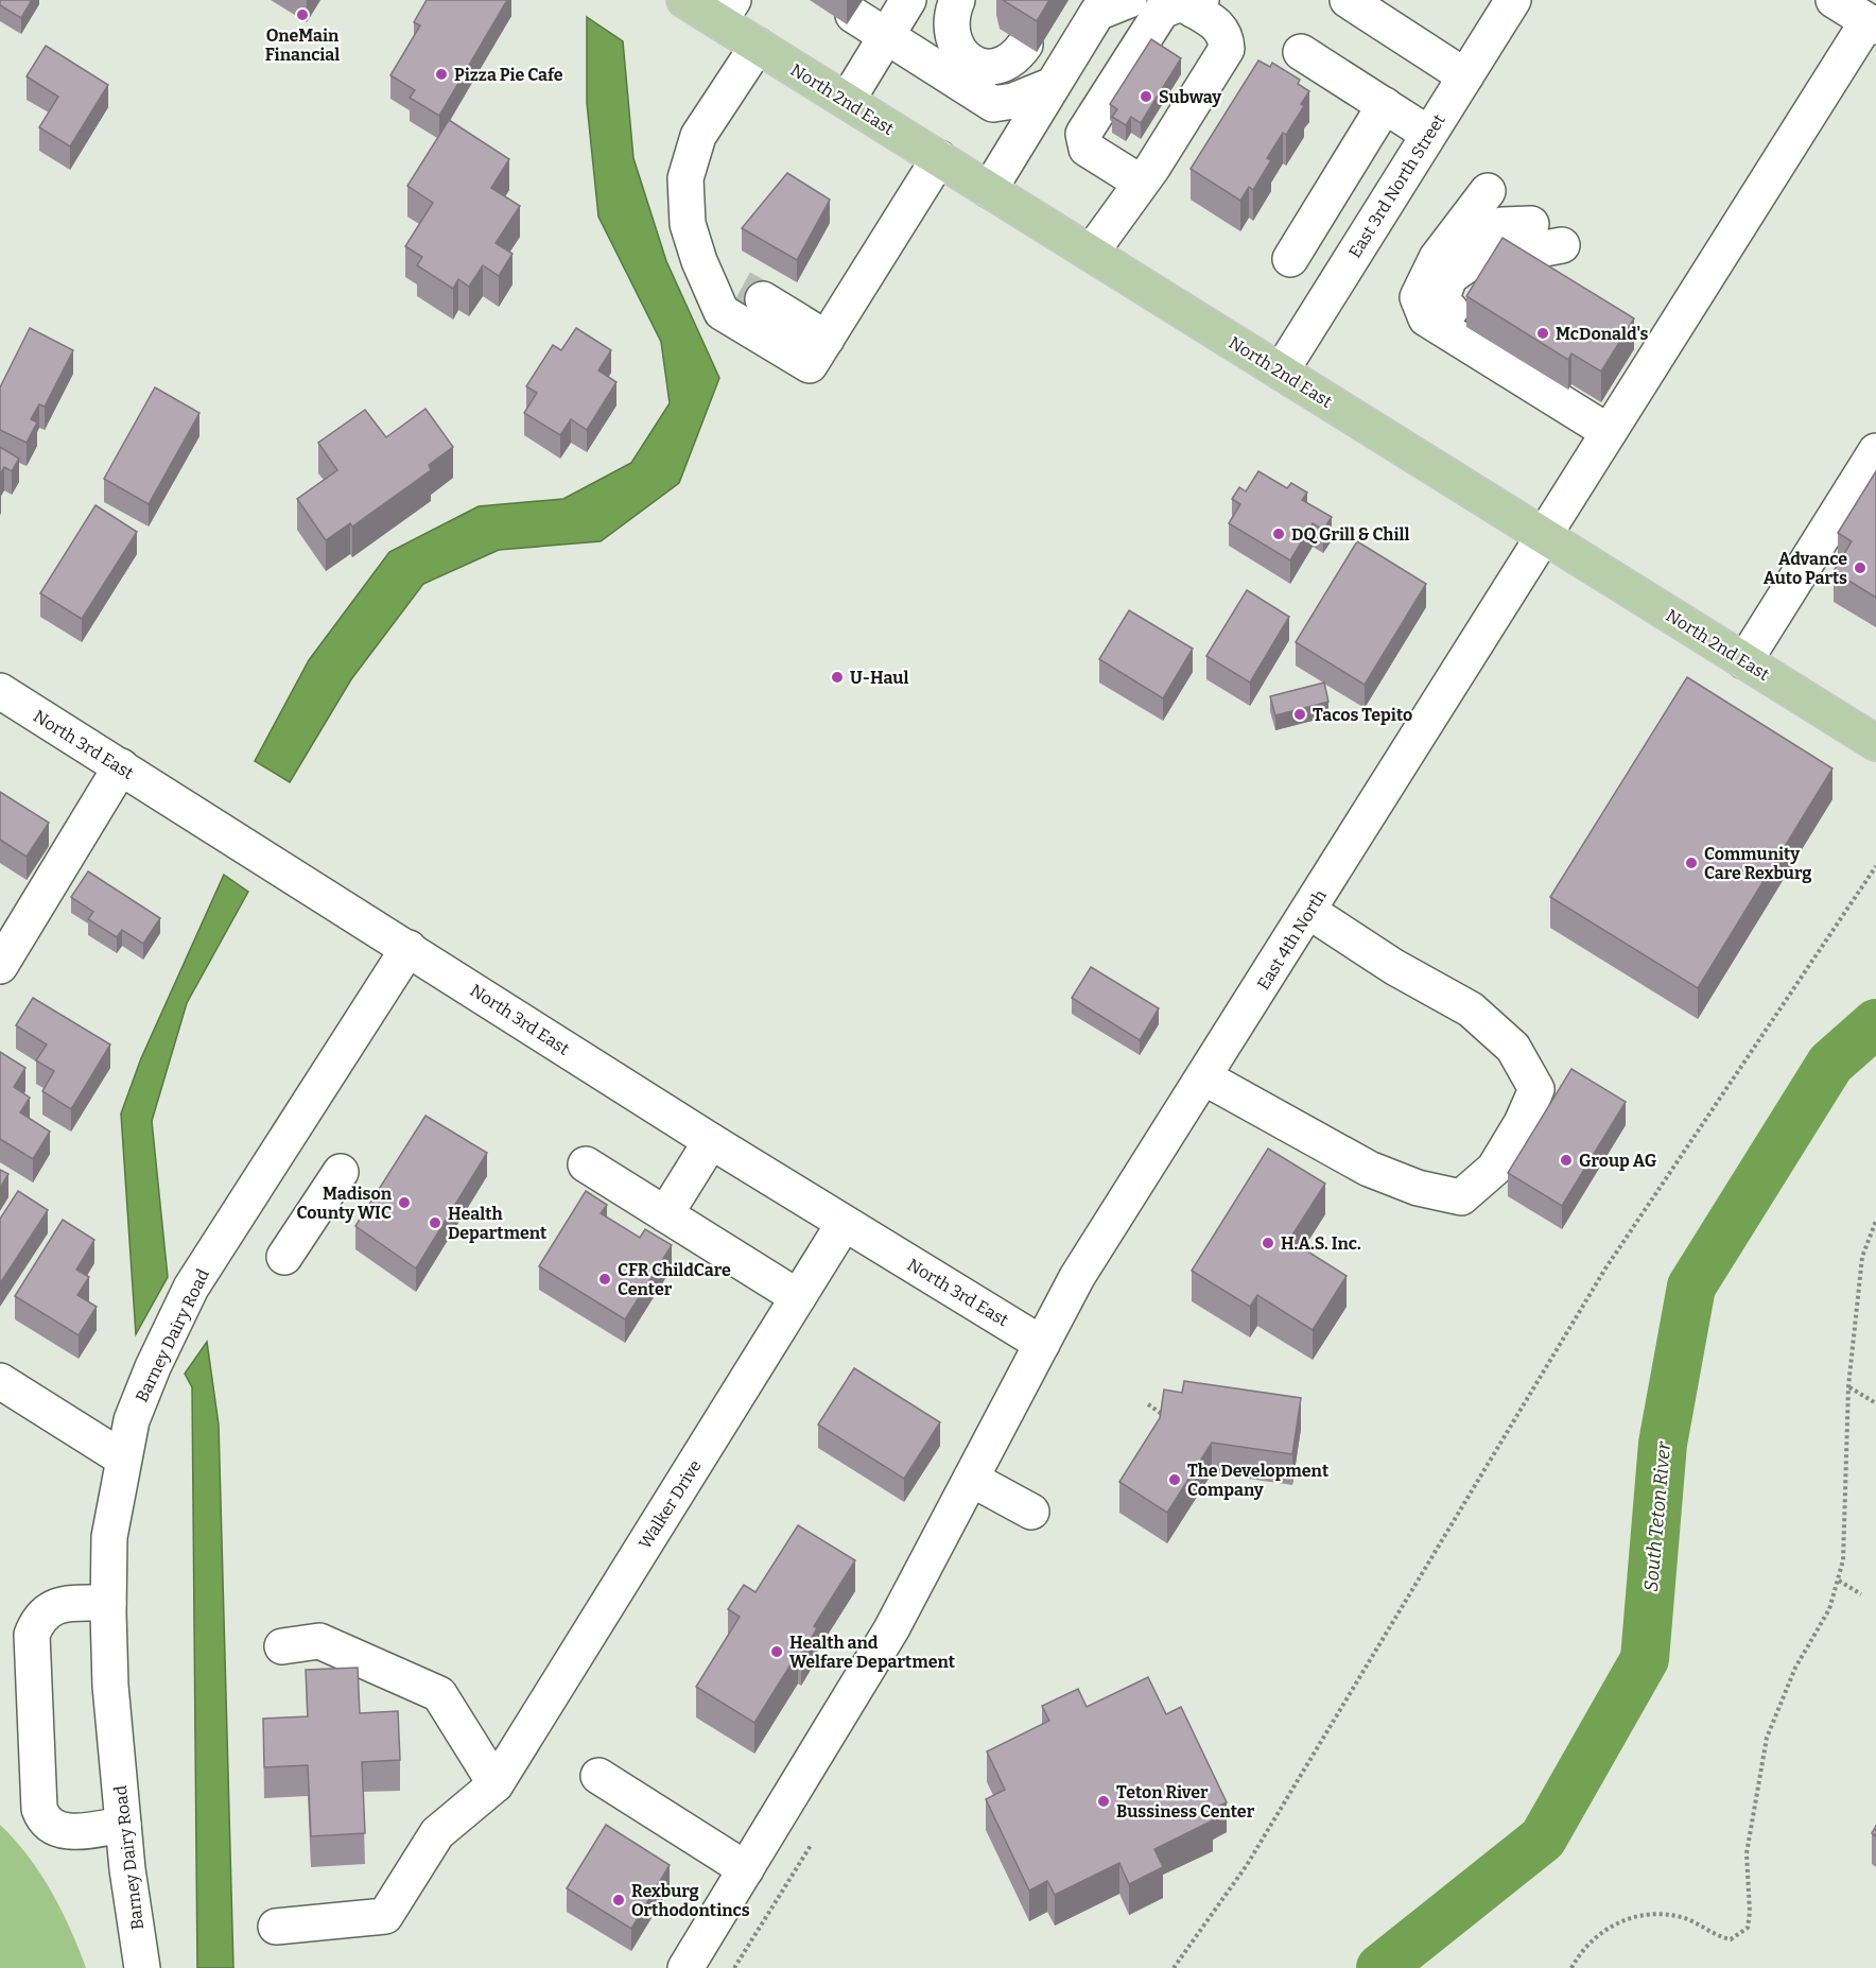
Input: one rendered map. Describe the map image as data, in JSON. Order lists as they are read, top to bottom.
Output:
{
  "streets": {
    "main road": ["North 2nd East"],
    "street": [
      "East 3rd North Street",
      "North 3rd East",
      "East 4th North",
      "Barney Dairy Road",
      "Walker Drive"
    ]
  },
  "crossings": [
    ["North 2nd East", "East 3rd North Street"],
    ["North 2nd East", "East 4th North"],
    ["North 3rd East", "East 4th North"],
    ["North 3rd East", "Barney Dairy Road"],
    ["North 3rd East", "Walker Drive"]
  ],
  "water": ["South Teton River"],
  "places": [
    "OneMain Financial",
    "Pizza Pie Cafe",
    "Subway",
    "McDonald's",
    "DQ Grill & Chill",
    "Advance Auto Parts",
    "U-Haul",
    "Tacos Tepito",
    "Community Care Rexburg",
    "Group AG",
    "Madison County WIC",
    "Health Department",
    "H.A.S. Inc.",
    "CFR ChildCare Center",
    "The Development Company",
    "Health and Welfare Department",
    "Teton River Bussiness Center",
    "Rexburg Orthodontincs"
  ]
}
